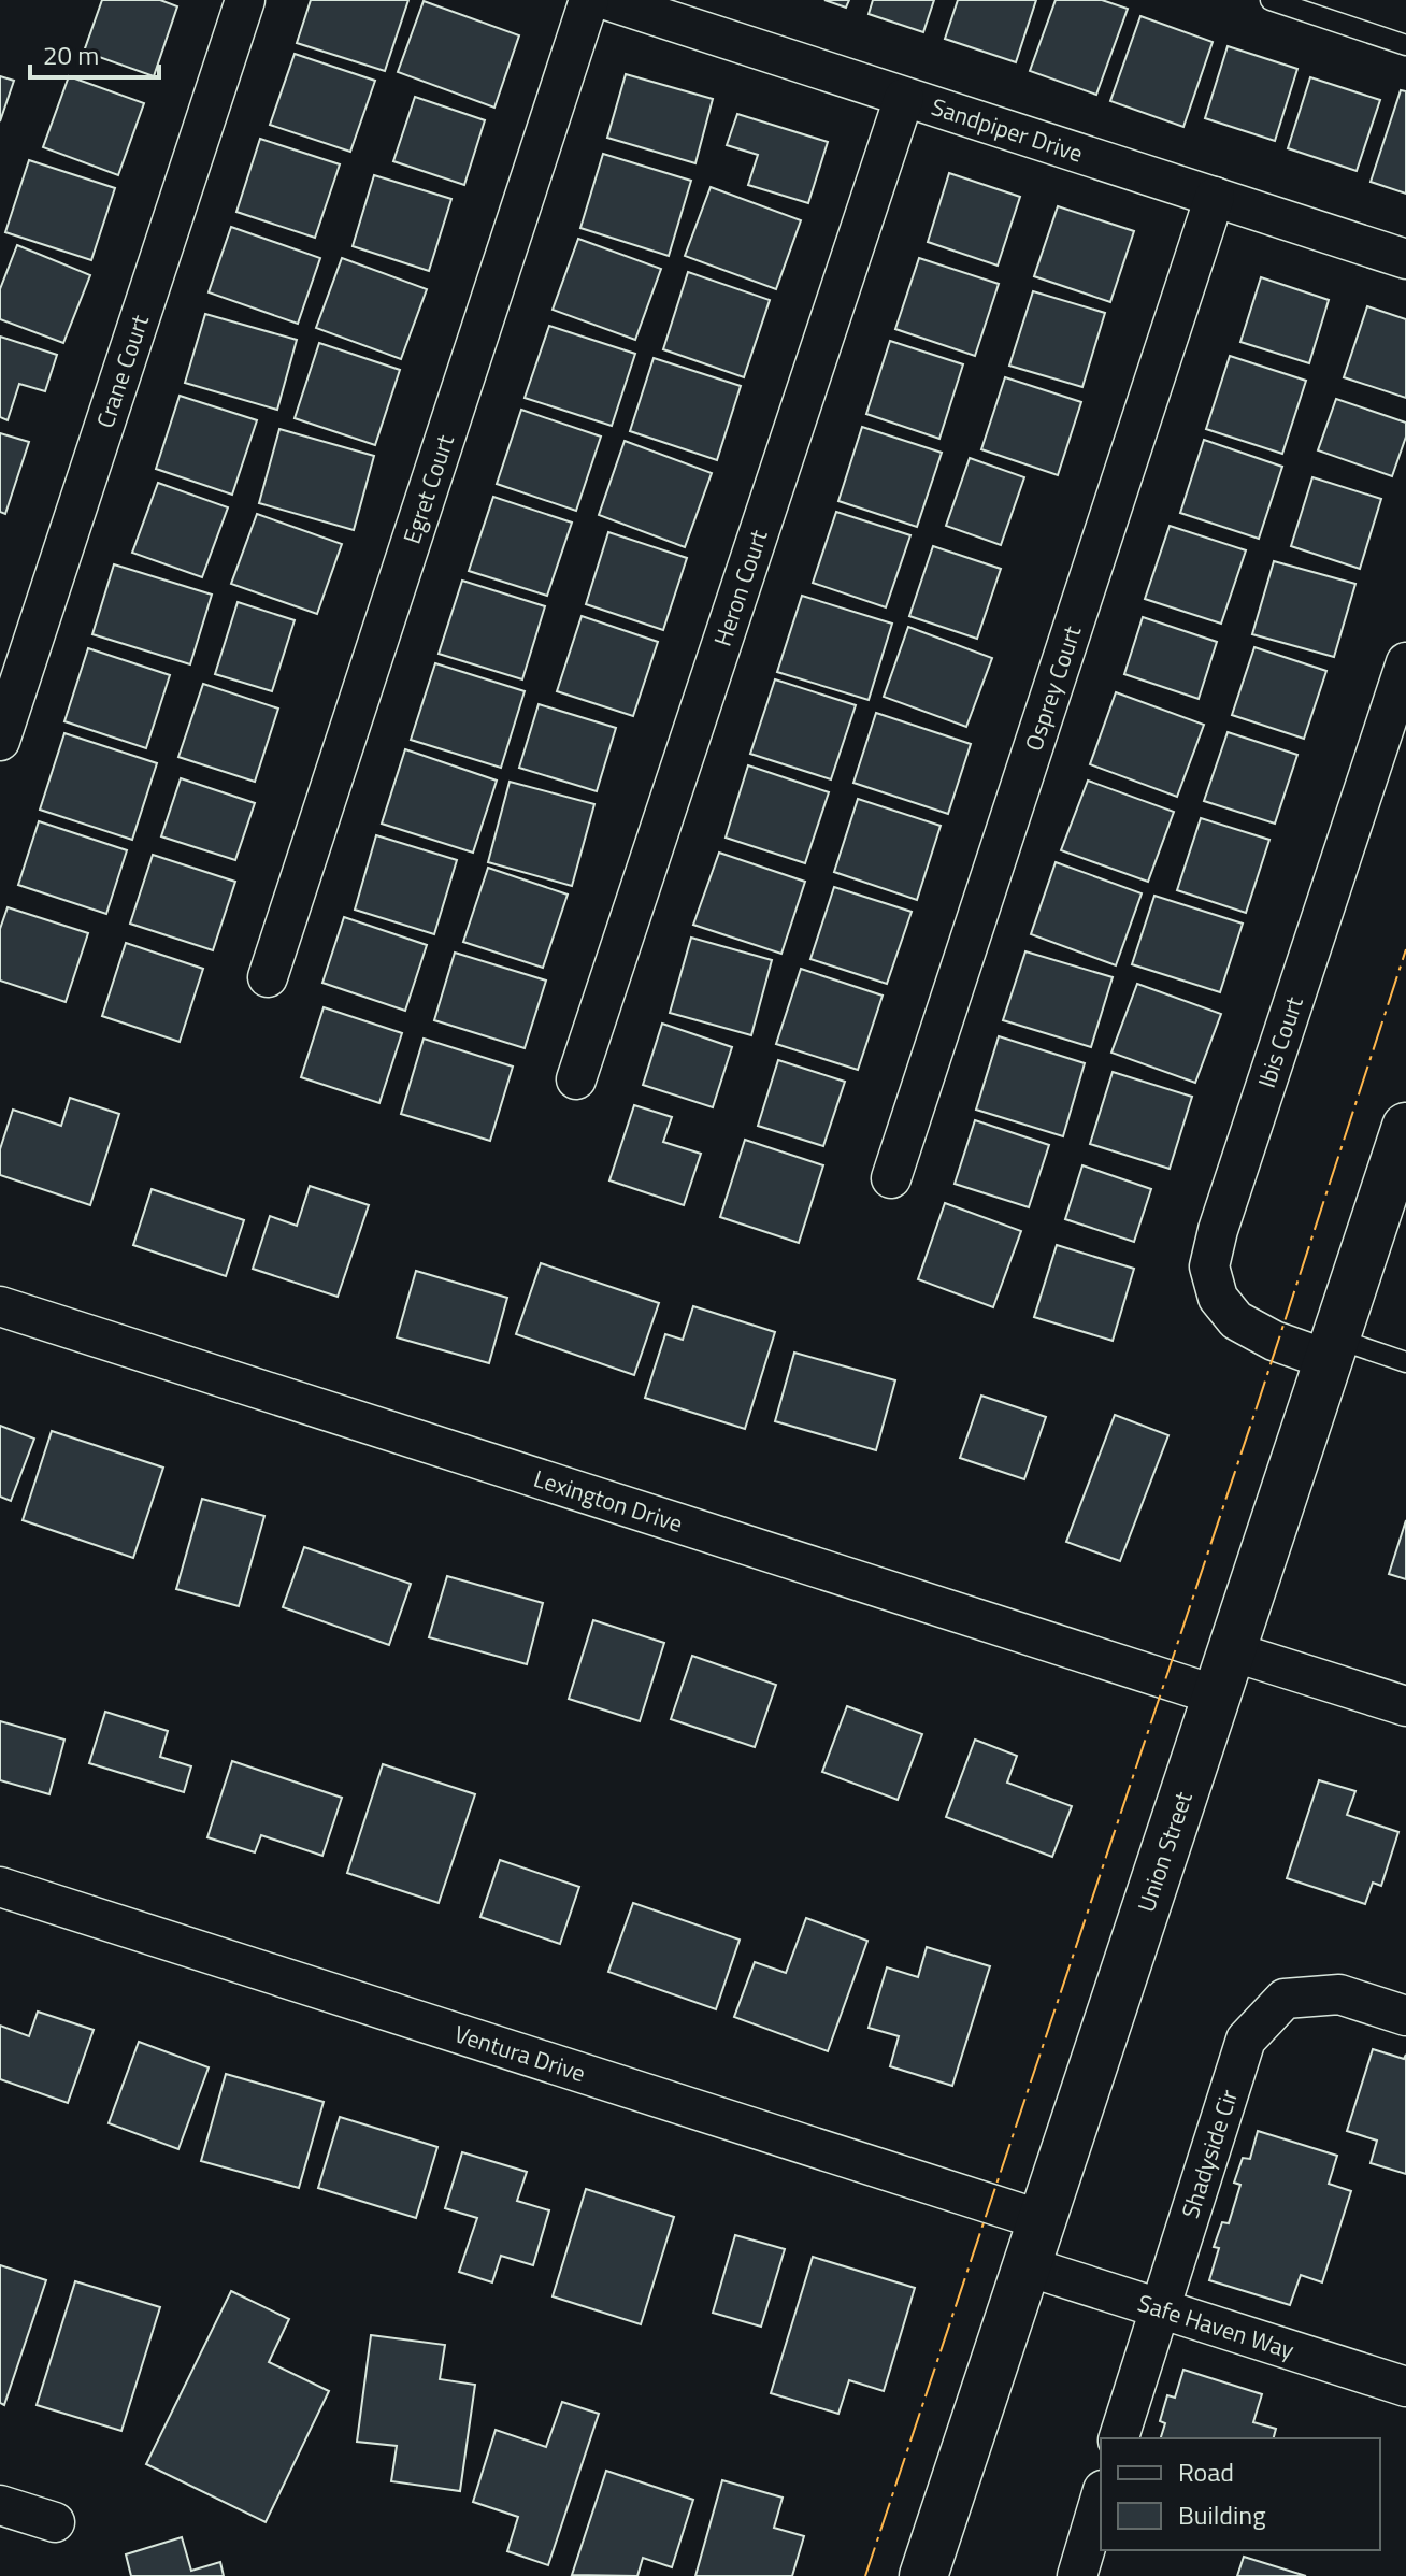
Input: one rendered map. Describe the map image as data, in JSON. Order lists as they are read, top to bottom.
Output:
{
  "streets": {
    "street": [
      "Sandpiper Drive",
      "Crane Court",
      "Egret Court",
      "Heron Court",
      "Osprey Court",
      "Ibis Court",
      "Lexington Drive",
      "Union Street",
      "Ventura Drive",
      "Shadyside Cir",
      "Safe Haven Way"
    ]
  },
  "crossings": [
    ["Sandpiper Drive", "Heron Court"],
    ["Sandpiper Drive", "Osprey Court"],
    ["Ibis Court", "Union Street"],
    ["Lexington Drive", "Union Street"],
    ["Union Street", "Ventura Drive"],
    ["Union Street", "Safe Haven Way"],
    ["Shadyside Cir", "Safe Haven Way"]
  ],
  "legend": ["Road", "Building"],
  "scale_bar": "20 m"
}
